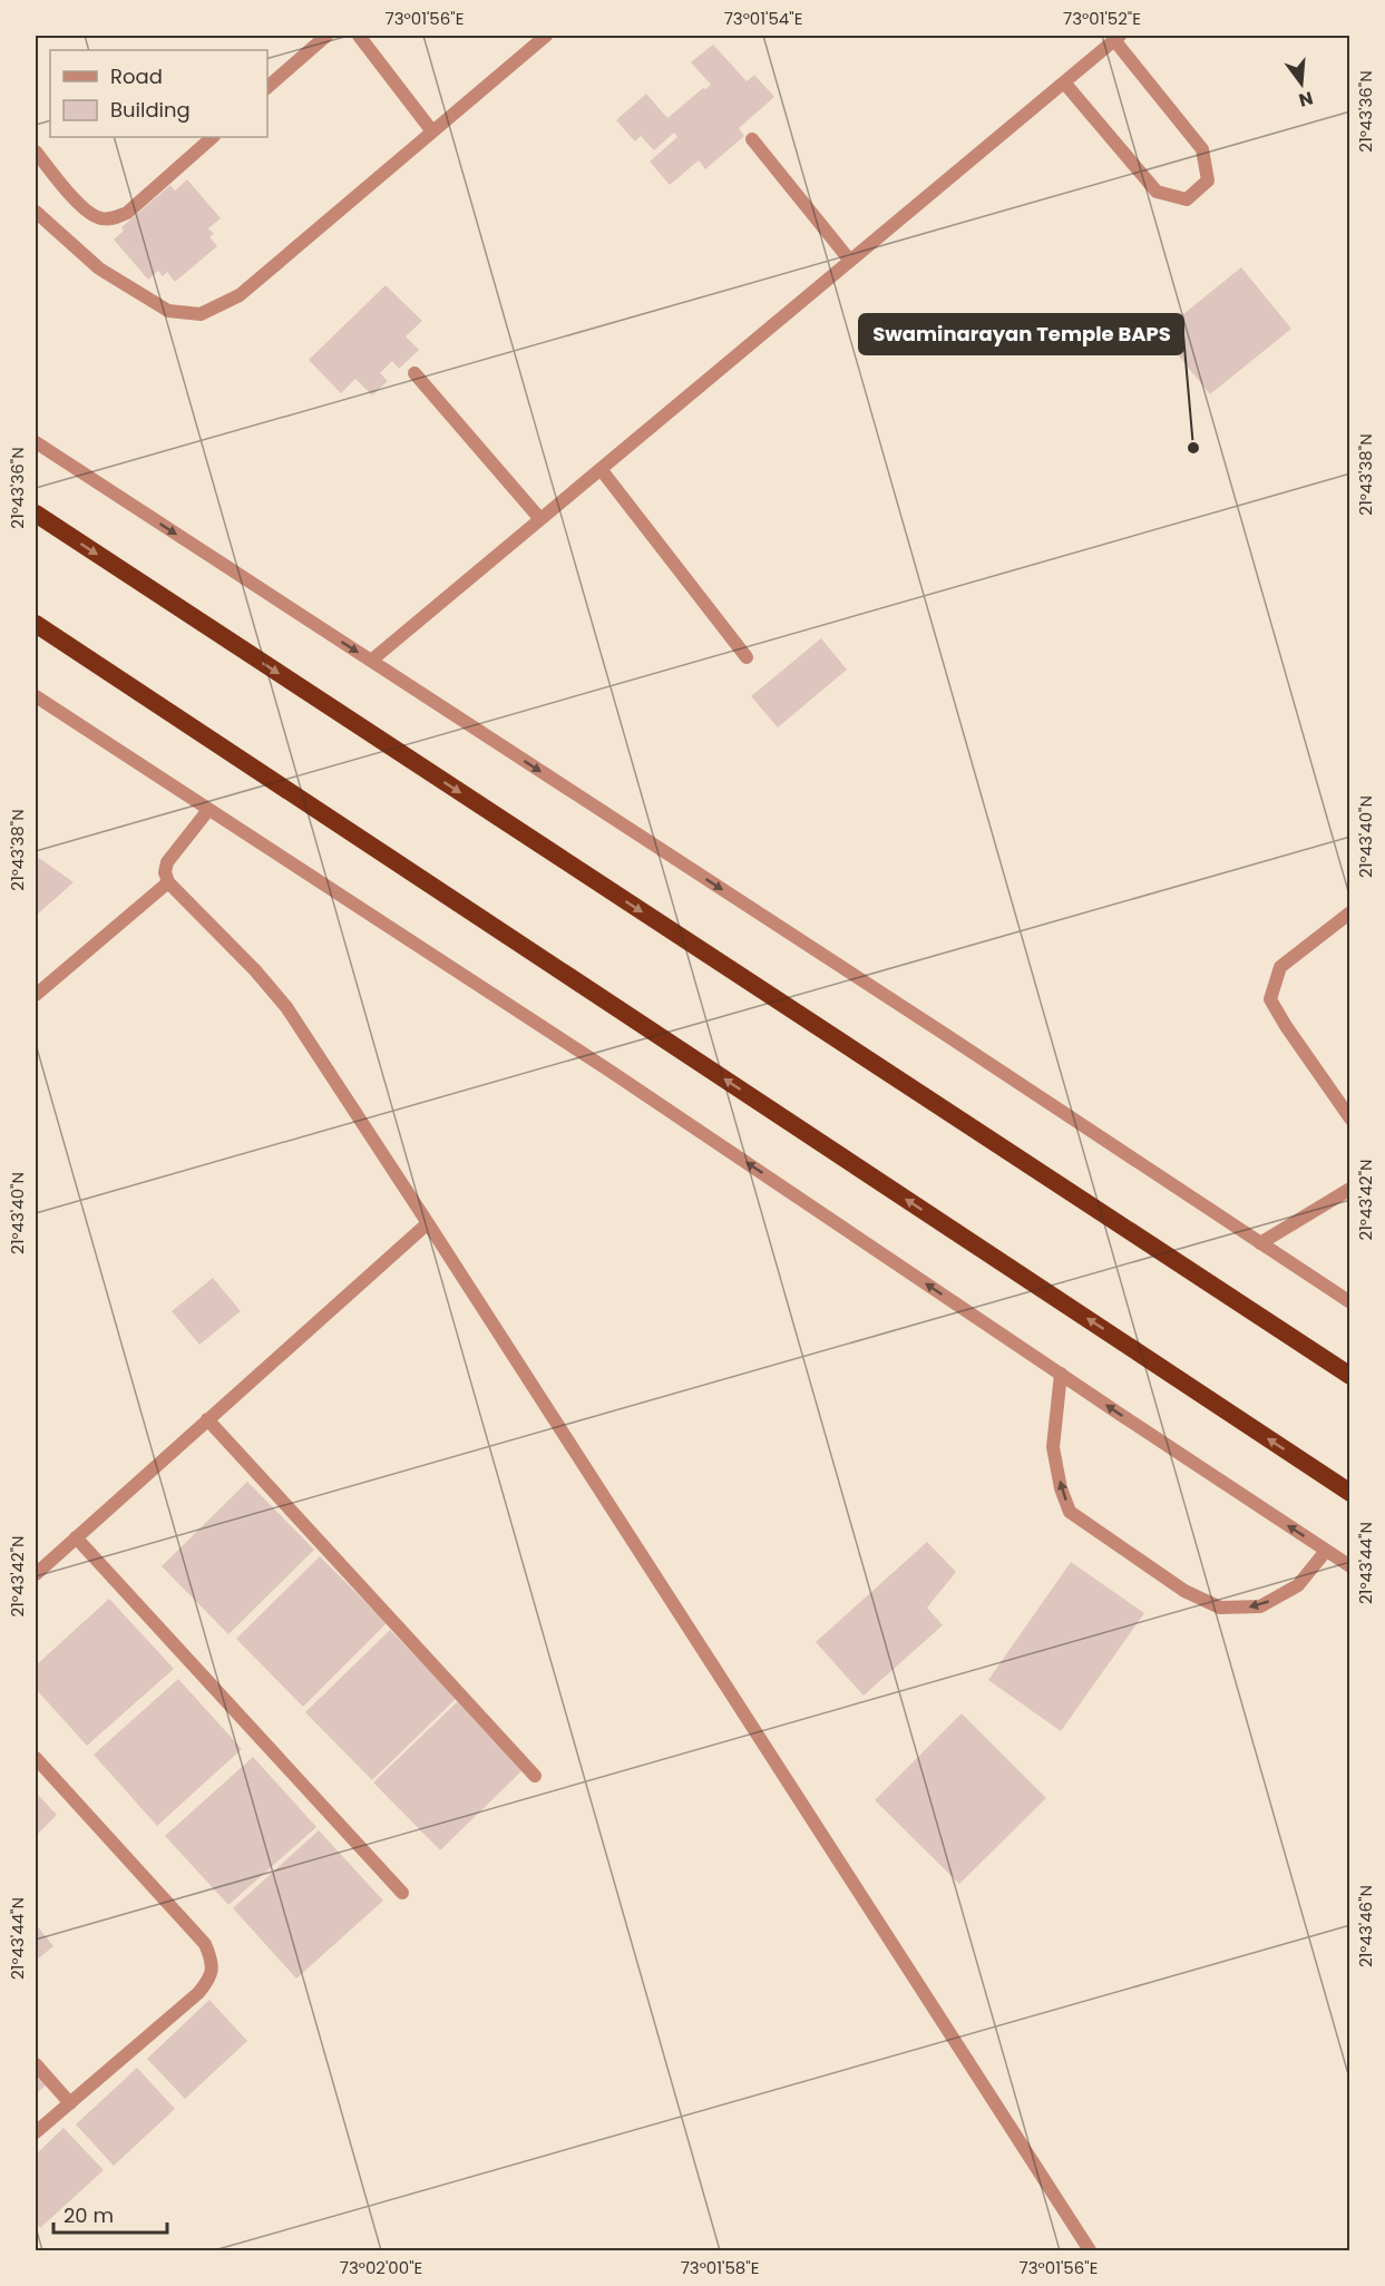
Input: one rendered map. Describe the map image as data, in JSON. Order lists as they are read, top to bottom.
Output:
{
  "places": ["Swaminarayan Temple BAPS"],
  "legend": ["Road", "Building"],
  "scale_bar": "20 m",
  "north": "bottom",
  "coordinates": [
    "73°01'56\"E",
    "73°01'54\"E",
    "73°01'52\"E",
    "21°43'36\"N",
    "21°43'38\"N",
    "21°43'40\"N",
    "21°43'42\"N",
    "21°43'44\"N",
    "21°43'46\"N",
    "73°02'00\"E",
    "73°01'58\"E"
  ]
}
